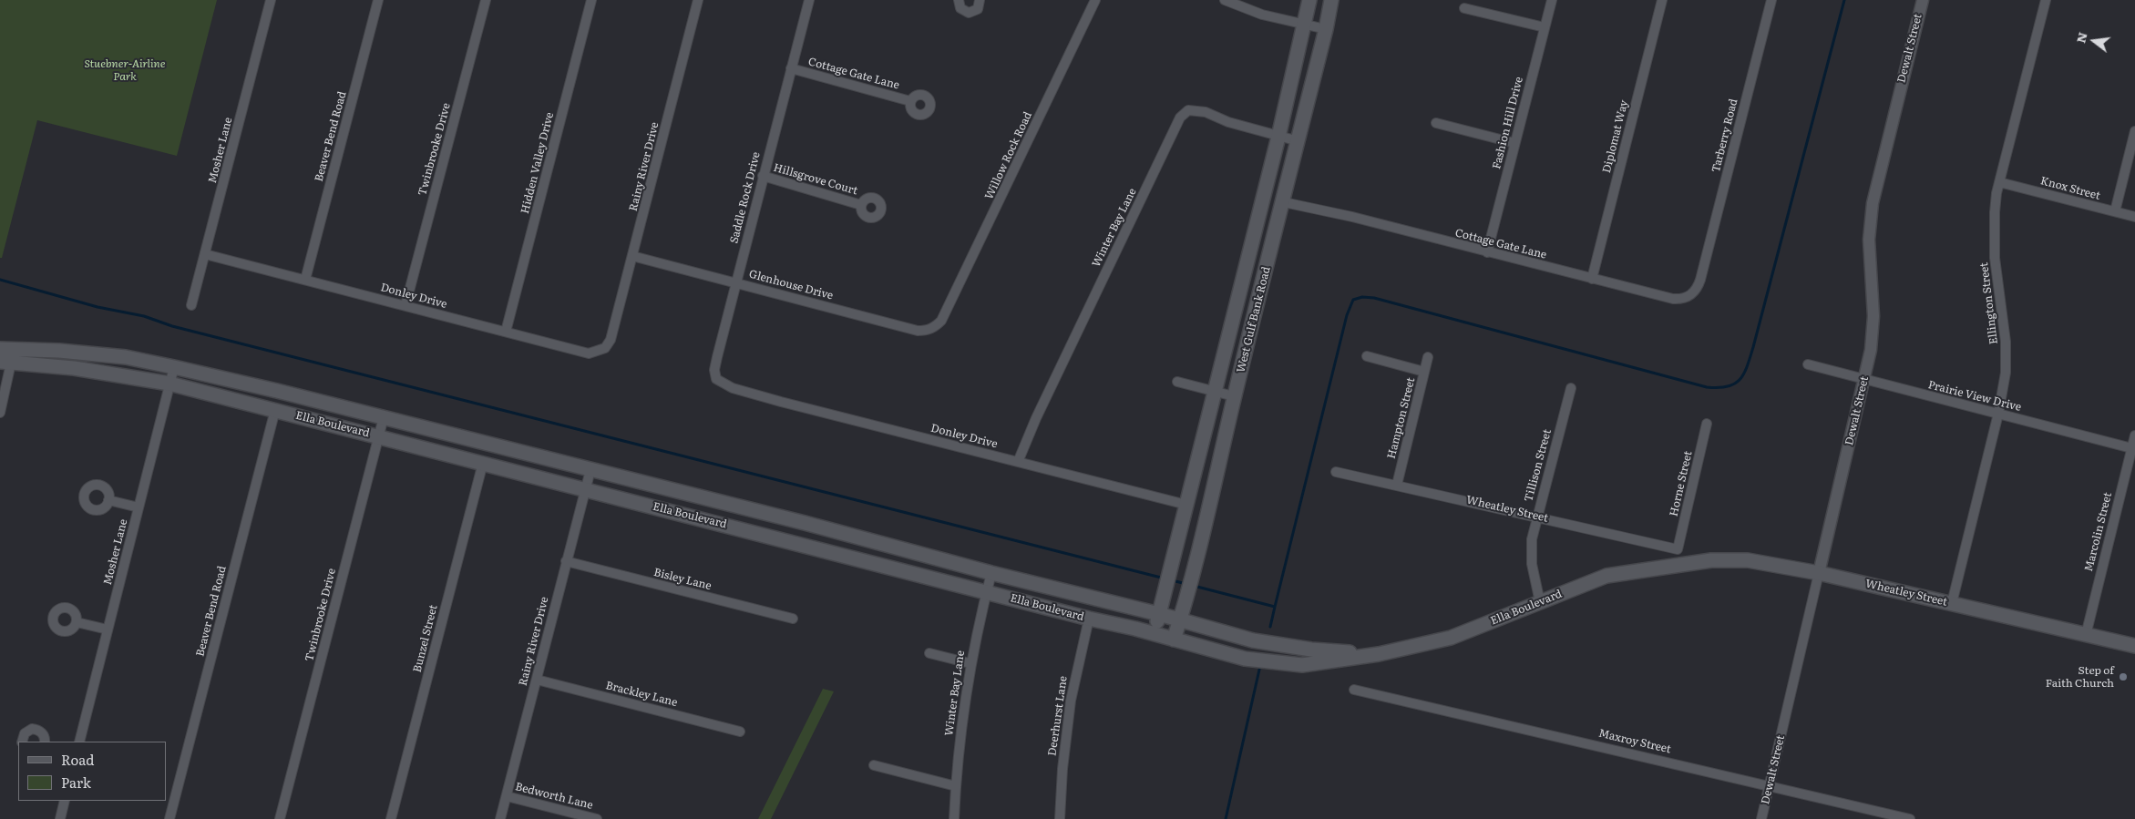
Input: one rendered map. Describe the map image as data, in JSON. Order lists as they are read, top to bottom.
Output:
{
  "streets": {
    "main road": ["West Gulf Bank Road", "Ella Boulevard", "Wheatley Street"],
    "street": [
      "Dewalt Street",
      "Cottage Gate Lane",
      "Fashion Hill Drive",
      "Tarberry Road",
      "Beaver Bend Road",
      "Diplomat Way",
      "Twinbrooke Drive",
      "Mosher Lane",
      "Willow Rock Road",
      "Hidden Valley Drive",
      "Rainy River Drive",
      "Hillsgrove Court",
      "Knox Street",
      "Saddle Rock Drive",
      "Winter Bay Lane",
      "Glenhouse Drive",
      "Donley Drive",
      "Ellington Street",
      "Prairie View Drive",
      "Hampton Street",
      "Tillison Street",
      "Horne Street",
      "Marcolin Street",
      "Bisley Lane",
      "Bunzel Street",
      "Brackley Lane",
      "Deerhurst Lane",
      "Maxroy Street",
      "Bedworth Lane"
    ]
  },
  "crossings": [
    ["Dewalt Street", "Prairie View Drive"],
    ["Dewalt Street", "Wheatley Street"],
    ["Dewalt Street", "Maxroy Street"],
    ["Cottage Gate Lane", "Fashion Hill Drive"],
    ["Cottage Gate Lane", "Tarberry Road"],
    ["Cottage Gate Lane", "Diplomat Way"],
    ["Cottage Gate Lane", "Saddle Rock Drive"],
    ["Cottage Gate Lane", "West Gulf Bank Road"],
    ["Beaver Bend Road", "Donley Drive"],
    ["Beaver Bend Road", "Ella Boulevard"],
    ["Twinbrooke Drive", "Donley Drive"],
    ["Twinbrooke Drive", "Ella Boulevard"],
    ["Mosher Lane", "Donley Drive"],
    ["Mosher Lane", "Ella Boulevard"],
    ["Willow Rock Road", "Glenhouse Drive"],
    ["Hidden Valley Drive", "Donley Drive"],
    ["Rainy River Drive", "Glenhouse Drive"],
    ["Rainy River Drive", "Donley Drive"],
    ["Rainy River Drive", "Ella Boulevard"],
    ["Rainy River Drive", "Bisley Lane"],
    ["Rainy River Drive", "Brackley Lane"],
    ["Rainy River Drive", "Bedworth Lane"],
    ["Hillsgrove Court", "Saddle Rock Drive"],
    ["Knox Street", "Ellington Street"],
    ["Saddle Rock Drive", "Glenhouse Drive"],
    ["Saddle Rock Drive", "Donley Drive"],
    ["Winter Bay Lane", "Donley Drive"],
    ["Winter Bay Lane", "West Gulf Bank Road"],
    ["Winter Bay Lane", "Ella Boulevard"],
    ["Donley Drive", "West Gulf Bank Road"],
    ["Ellington Street", "Prairie View Drive"],
    ["Ellington Street", "Wheatley Street"],
    ["West Gulf Bank Road", "Ella Boulevard"],
    ["Prairie View Drive", "Marcolin Street"],
    ["Hampton Street", "Wheatley Street"],
    ["Ella Boulevard", "Tillison Street"],
    ["Ella Boulevard", "Wheatley Street"],
    ["Ella Boulevard", "Bunzel Street"],
    ["Ella Boulevard", "Deerhurst Lane"],
    ["Tillison Street", "Wheatley Street"],
    ["Horne Street", "Wheatley Street"],
    ["Wheatley Street", "Marcolin Street"]
  ],
  "parks": ["Stuebner-Airline Park"],
  "places": ["Step of Faith Church"],
  "legend": ["Road", "Park"],
  "north": "left"
}
